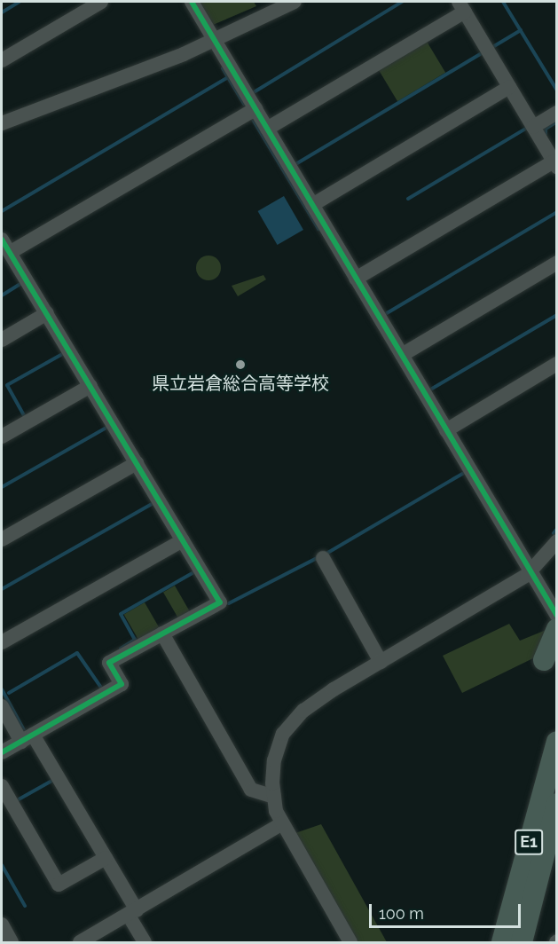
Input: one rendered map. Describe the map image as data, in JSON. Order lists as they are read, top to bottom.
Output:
{
  "streets": {
    "highway": ["E1"]
  },
  "places": ["県立岩倉総合高等学校"],
  "scale_bar": "100 m"
}
